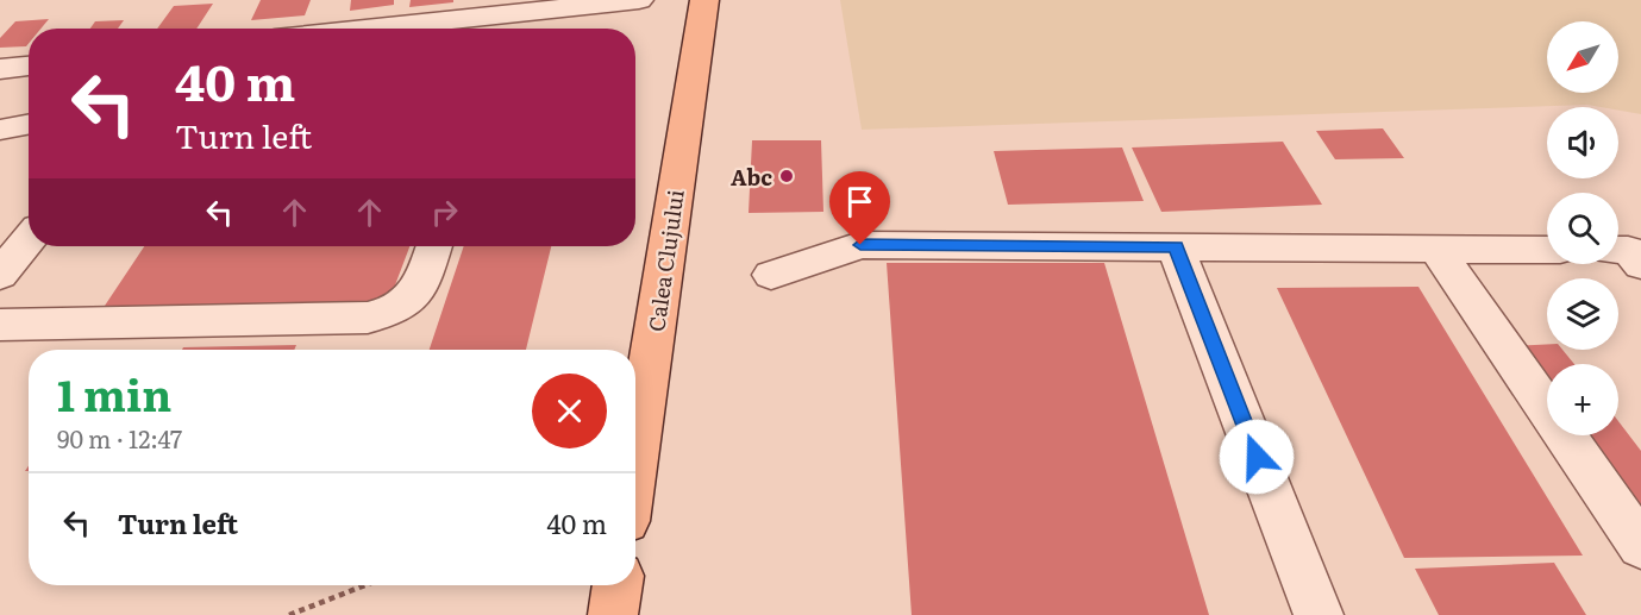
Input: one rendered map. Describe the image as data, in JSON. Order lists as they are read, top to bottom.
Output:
{
  "streets": {
    "main road": ["Calea Clujului"]
  },
  "places": ["Abc"],
  "north": "bottom left",
  "page": {
    "map_buttons": "+",
    "turn": ["40 m", "Turn left"],
    "heading": ["1 min", "90 m · 12:47"],
    "list": [
      {
        "name": "Turn left",
        "value": "40 m"
      }
    ]
  }
}
